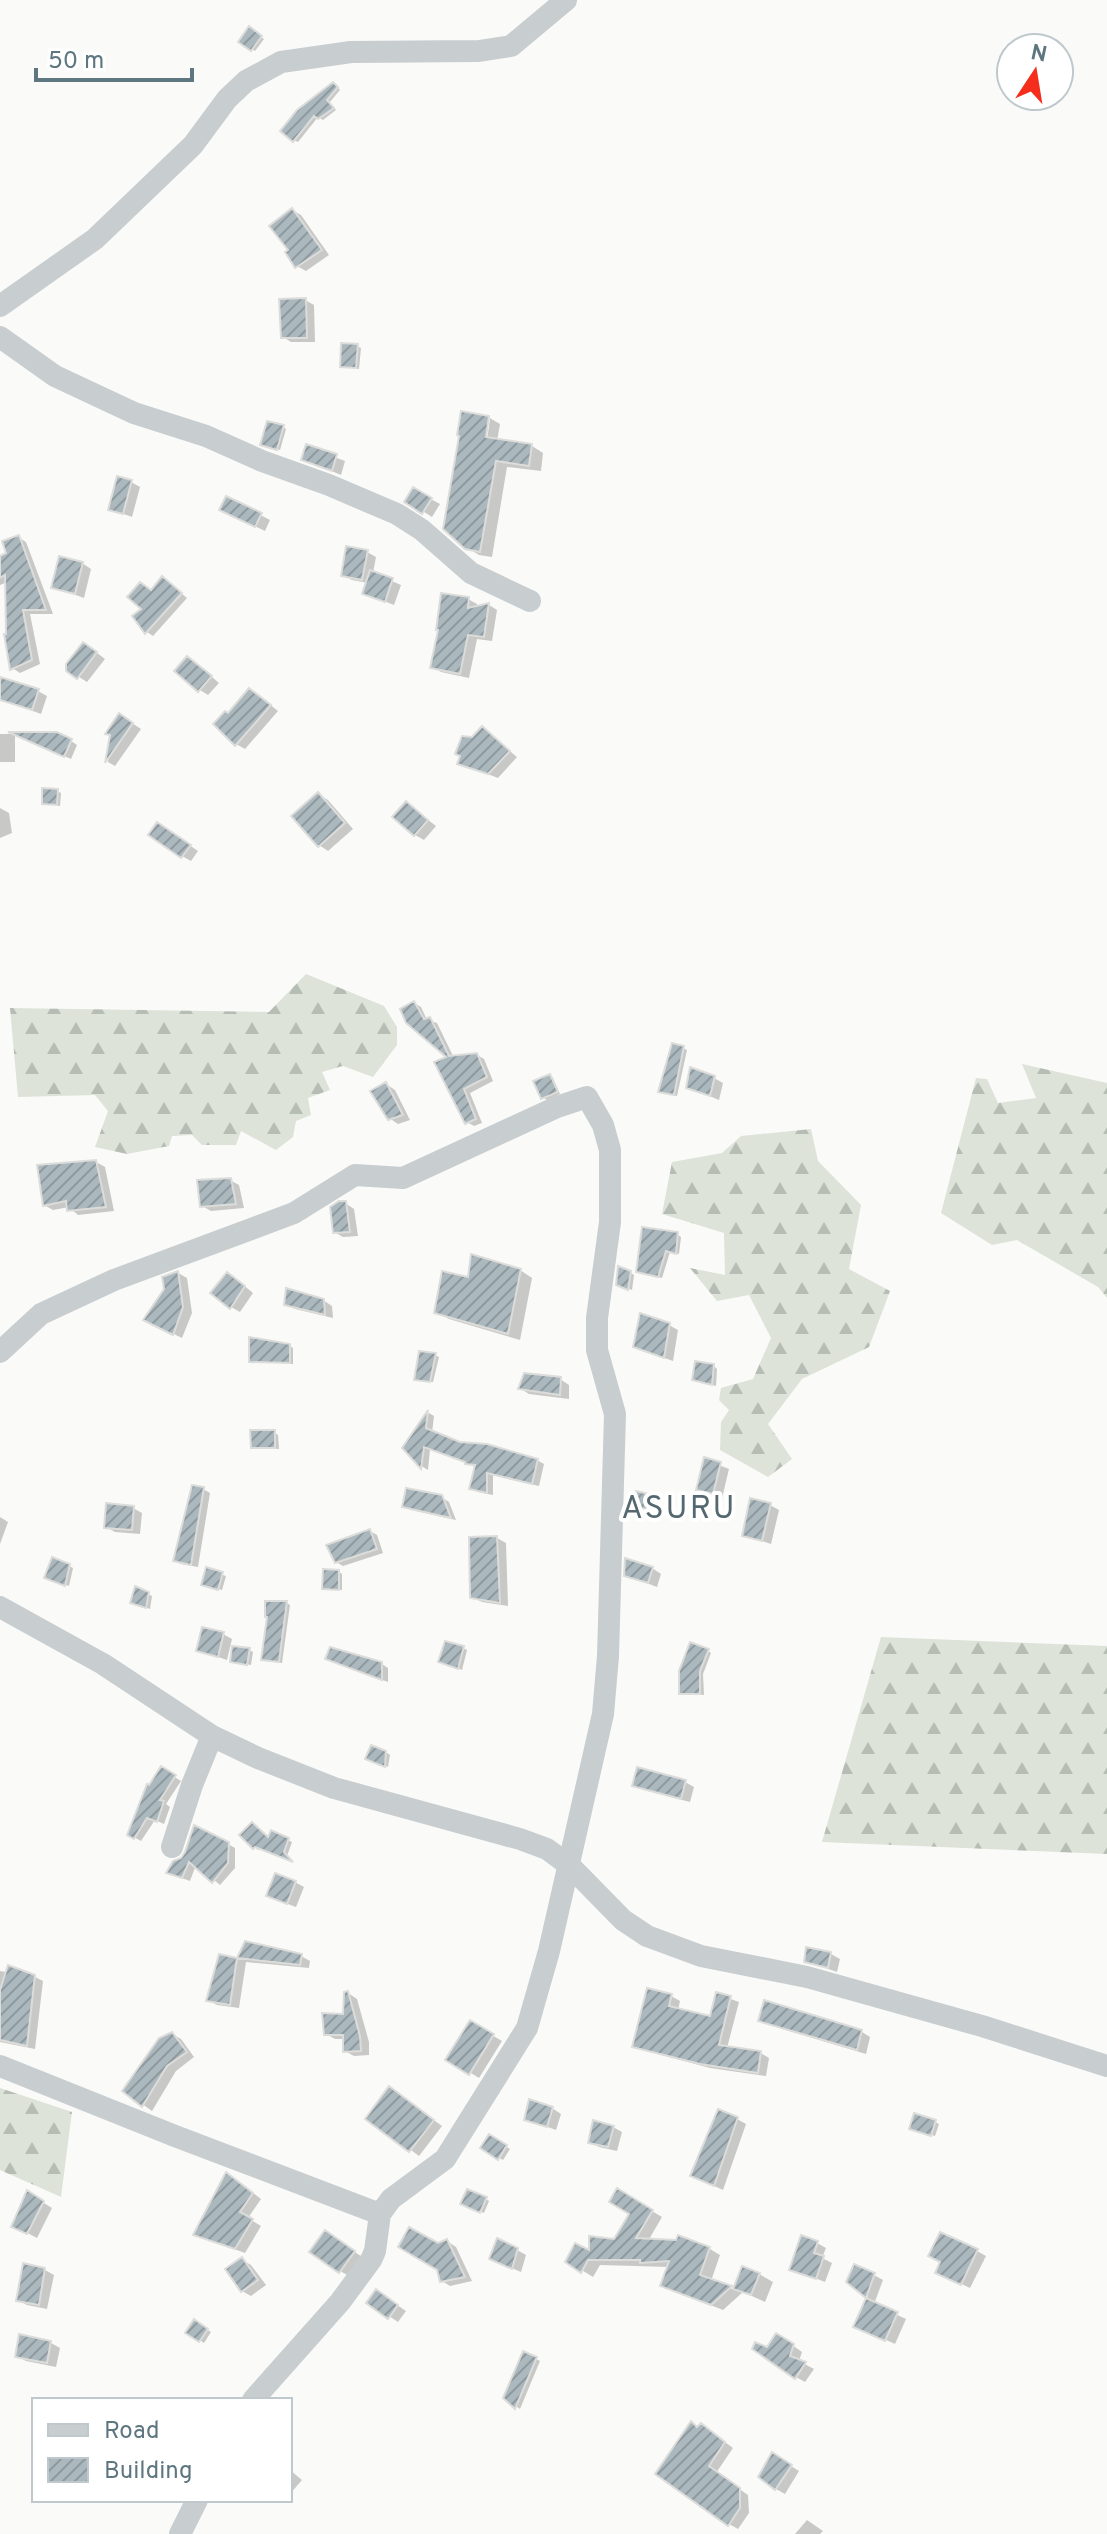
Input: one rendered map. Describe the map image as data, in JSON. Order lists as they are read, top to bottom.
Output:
{
  "districts": ["ASURU"],
  "legend": ["Road", "Building"],
  "scale_bar": "50 m",
  "north": "top"
}
